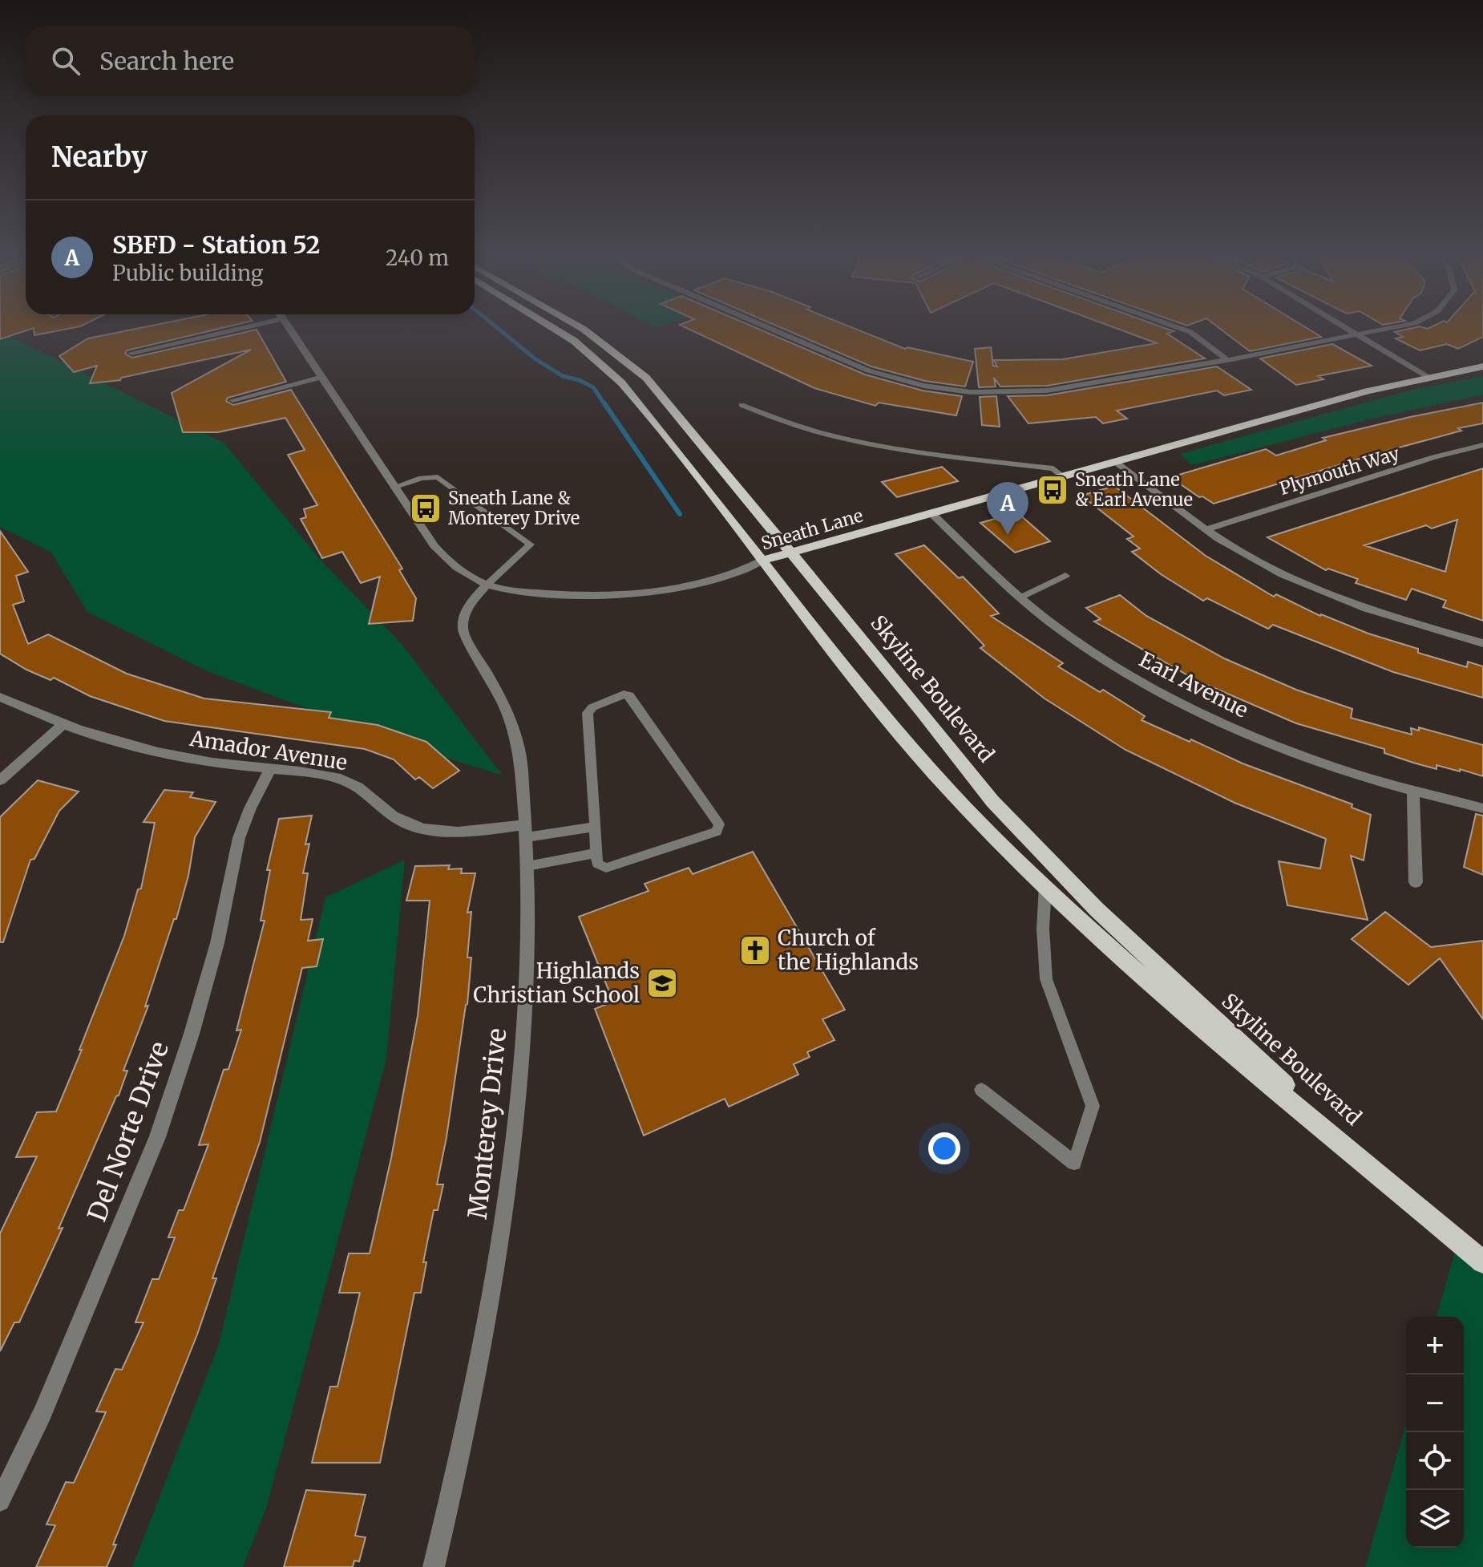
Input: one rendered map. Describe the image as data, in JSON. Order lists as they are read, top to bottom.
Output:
{
  "streets": {
    "main road": ["Sneath Lane", "Skyline Boulevard"],
    "street": [
      "Plymouth Way",
      "Earl Avenue",
      "Amador Avenue",
      "Monterey Drive",
      "Del Norte Drive"
    ]
  },
  "crossings": [
    ["Sneath Lane", "Earl Avenue"],
    ["Sneath Lane", "Skyline Boulevard"],
    ["Sneath Lane", "Monterey Drive"],
    ["Amador Avenue", "Monterey Drive"],
    ["Amador Avenue", "Del Norte Drive"]
  ],
  "places": {
    "bus stop": ["Sneath Lane & Earl Avenue", "Sneath Lane & Monterey Drive"],
    "church": ["Church of the Highlands"],
    "school or university": ["Highlands Christian School"]
  },
  "page": {
    "search": "Search here",
    "heading": "Nearby",
    "list": [
      {
        "mark": "A",
        "name": "SBFD - Station 52",
        "note": "Public building",
        "value": "240 m"
      }
    ],
    "pins": "A",
    "map_buttons": ["+", "−"]
  }
}
